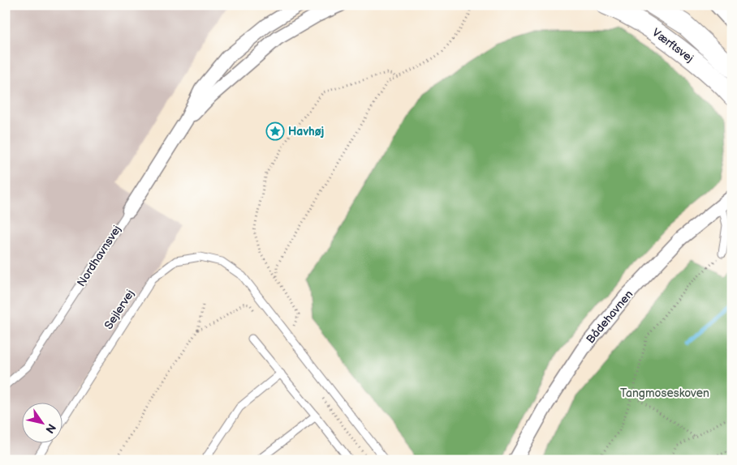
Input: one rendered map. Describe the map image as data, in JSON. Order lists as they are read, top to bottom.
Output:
{
  "streets": {
    "street": ["Værftsvej", "Nordhavnsvej", "Bådehavnen"],
    "lane": ["Sejlervej"]
  },
  "parks": ["Tangmoseskoven"],
  "places": {
    "place": ["Havhøj"]
  },
  "north": "bottom right"
}
